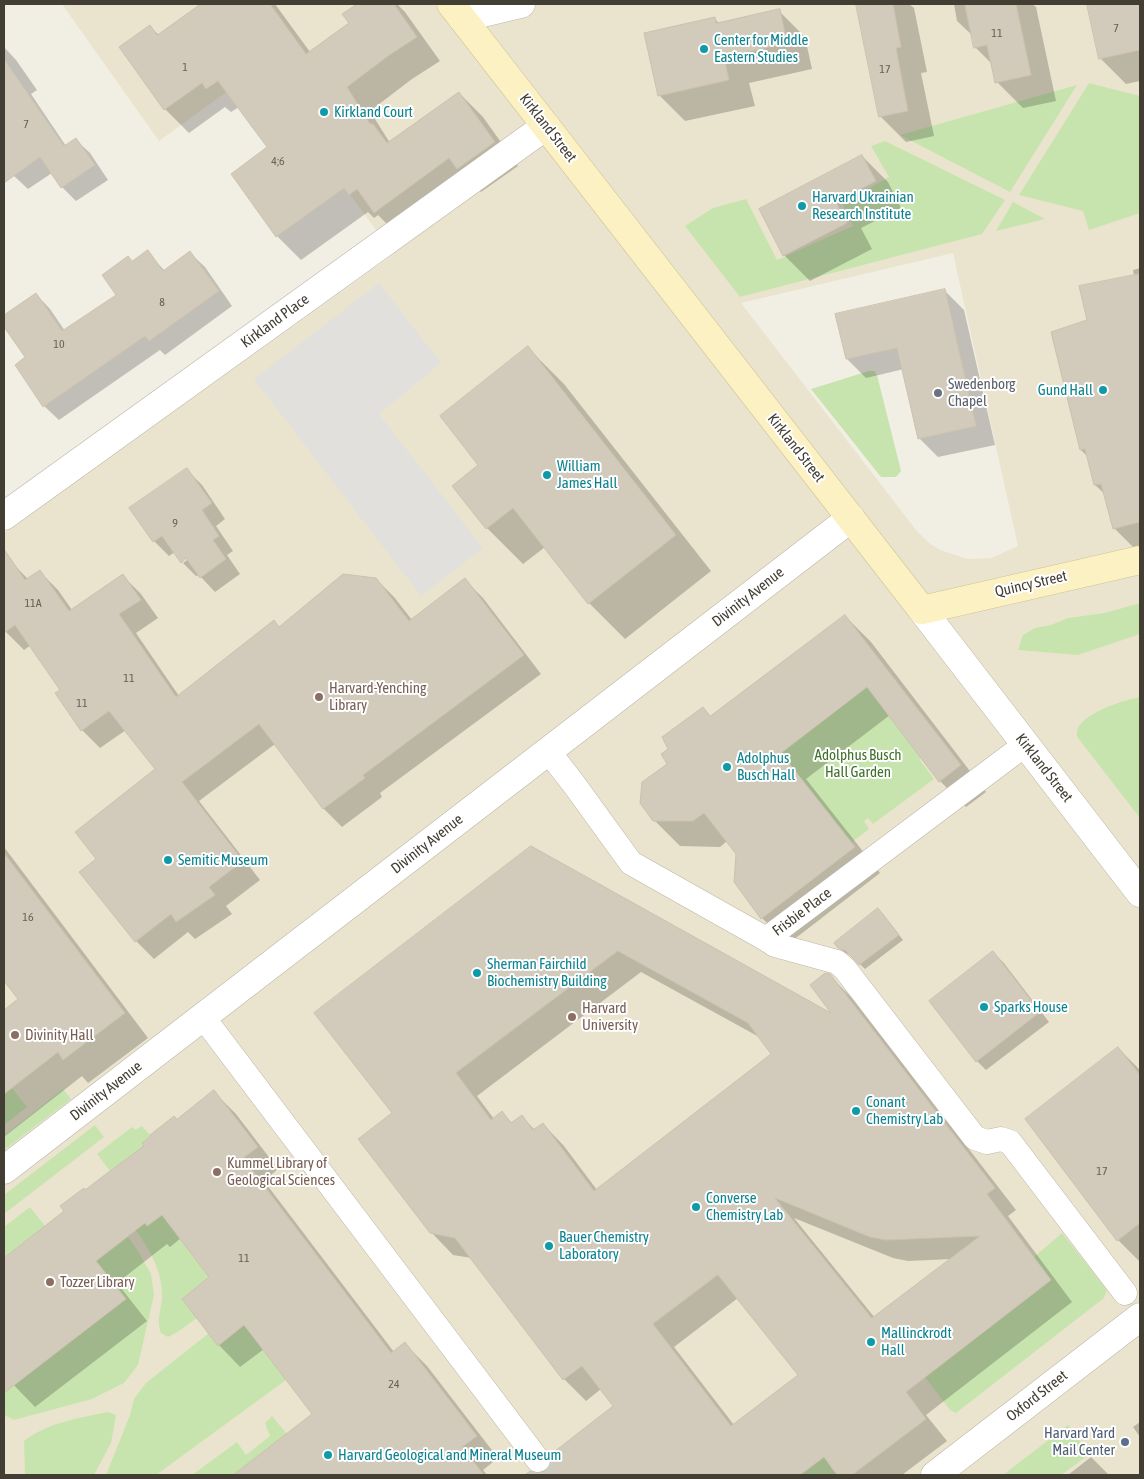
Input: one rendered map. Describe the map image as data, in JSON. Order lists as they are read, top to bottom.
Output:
{
  "streets": {
    "main road": ["Kirkland Street", "Quincy Street"],
    "street": [
      "Kirkland Place",
      "Divinity Avenue",
      "Frisbie Place",
      "Oxford Street"
    ]
  },
  "crossings": [
    ["Kirkland Street", "Kirkland Place"],
    ["Kirkland Street", "Quincy Street"],
    ["Kirkland Street", "Divinity Avenue"],
    ["Kirkland Street", "Frisbie Place"],
    ["Divinity Avenue", "Frisbie Place"]
  ],
  "parks": ["Adolphus Busch Hall Garden"],
  "places": [
    "Center for Middle Eastern Studies",
    "Kirkland Court",
    "Harvard Ukrainian Research Institute",
    "Gund Hall",
    "Swedenborg Chapel",
    "William James Hall",
    "Harvard-Yenching Library",
    "Adolphus Busch Hall",
    "Semitic Museum",
    "Sherman Fairchild Biochemistry Building",
    "Sparks House",
    "Harvard University",
    "Divinity Hall",
    "Conant Chemistry Lab",
    "Kummel Library of Geological Sciences",
    "Converse Chemistry Lab",
    "Bauer Chemistry Laboratory",
    "Tozzer Library",
    "Mallinckrodt Hall",
    "Harvard Yard Mail Center",
    "Harvard Geological and Mineral Museum"
  ],
  "house_numbers": [
    "7",
    "11",
    "1",
    "17",
    "7",
    "4;6",
    "8",
    "10",
    "9",
    "11A",
    "11",
    "11",
    "16",
    "17",
    "11",
    "24"
  ]
}
